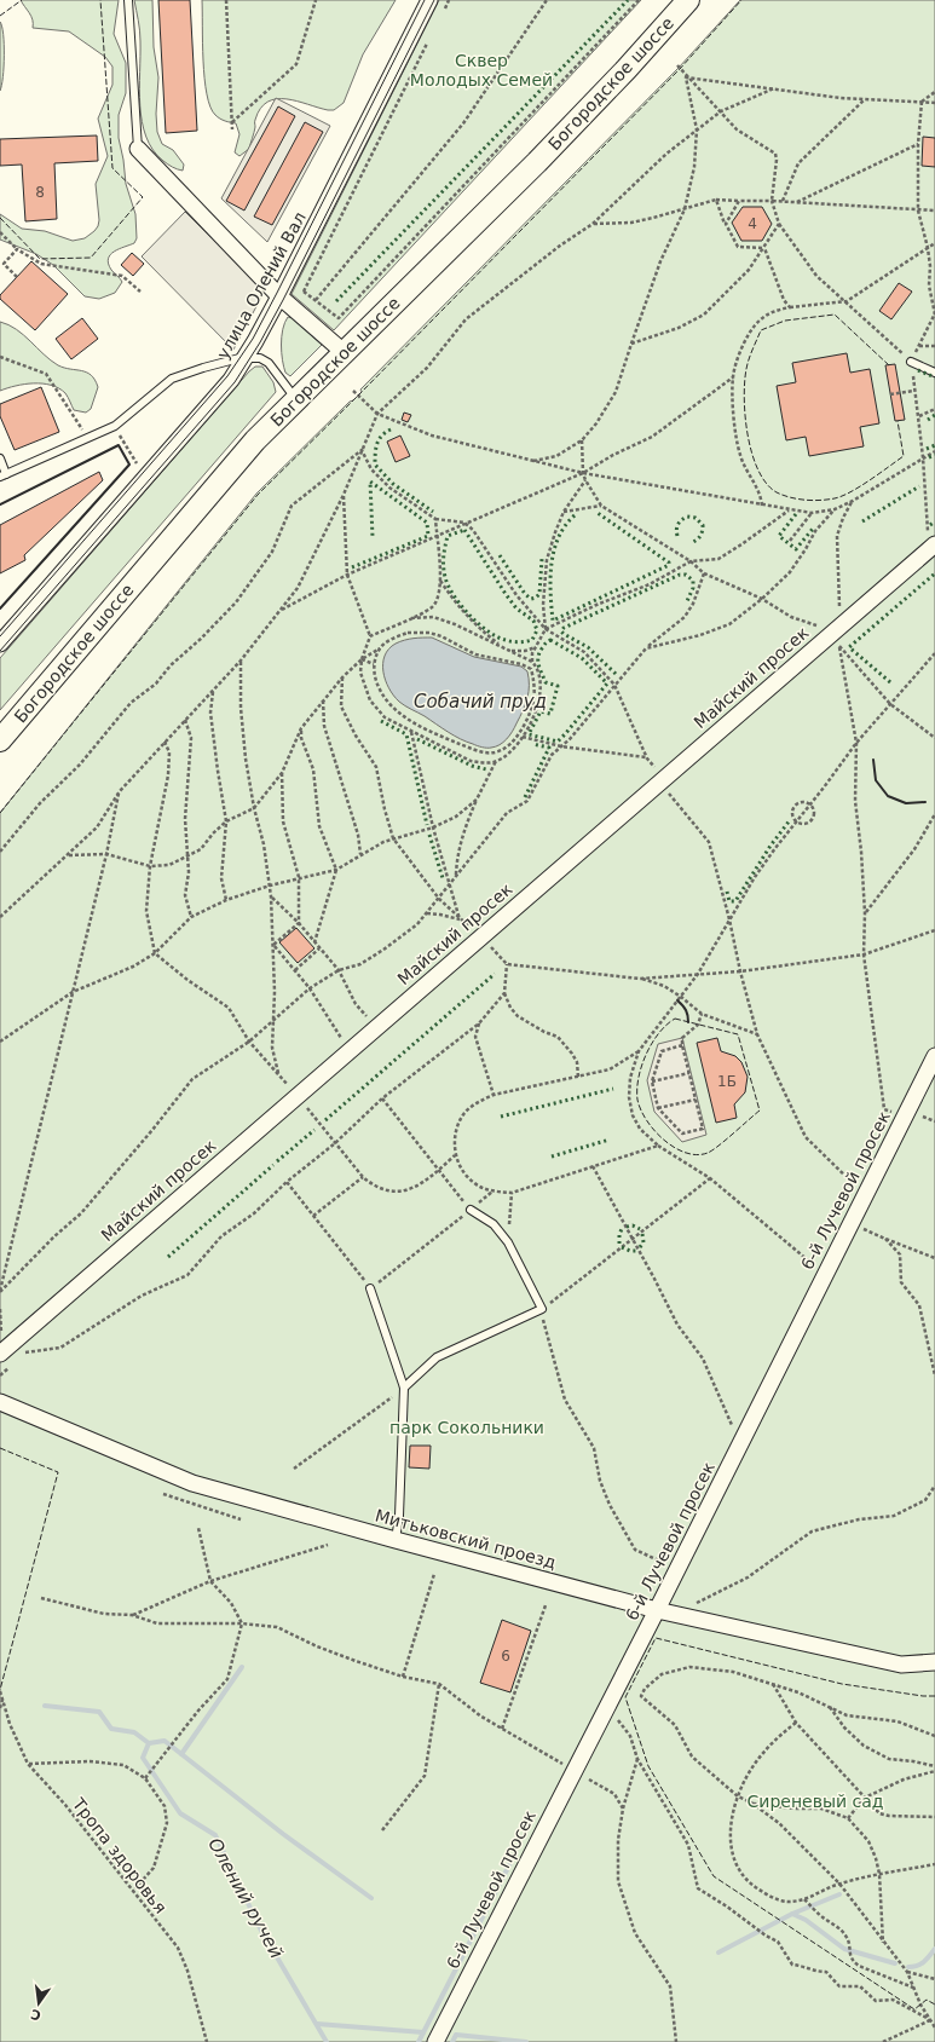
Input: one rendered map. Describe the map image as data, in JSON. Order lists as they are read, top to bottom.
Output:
{
  "streets": {
    "main road": ["Богородское шоссе"],
    "street": [
      "улица Олений Вал",
      "Майский просек",
      "6-й Лучевой просек",
      "Митьковский проезд"
    ],
    "path": ["Тропа здоровья"]
  },
  "crossings": [
    ["6-й Лучевой просек", "Митьковский проезд"]
  ],
  "water": ["Собачий пруд", "Олений ручей"],
  "parks": ["Сквер Молодых Семей", "парк Сокольники", "Сиреневый сад"],
  "house_numbers": [
    "8",
    "4",
    "1Б",
    "6"
  ],
  "north": "bottom"
}
